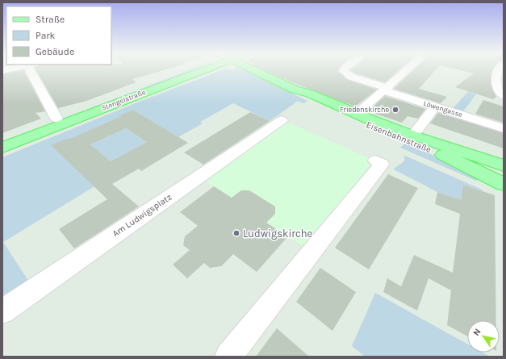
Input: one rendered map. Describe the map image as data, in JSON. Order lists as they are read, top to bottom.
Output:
{
  "streets": {
    "main road": ["Stengelstraße", "Eisenbahnstraße"],
    "street": ["Löwengasse", "Am Ludwigsplatz"]
  },
  "places": ["Friedenskirche", "Ludwigskirche"],
  "legend": ["Straße", "Park", "Gebäude"],
  "north": "top left"
}
